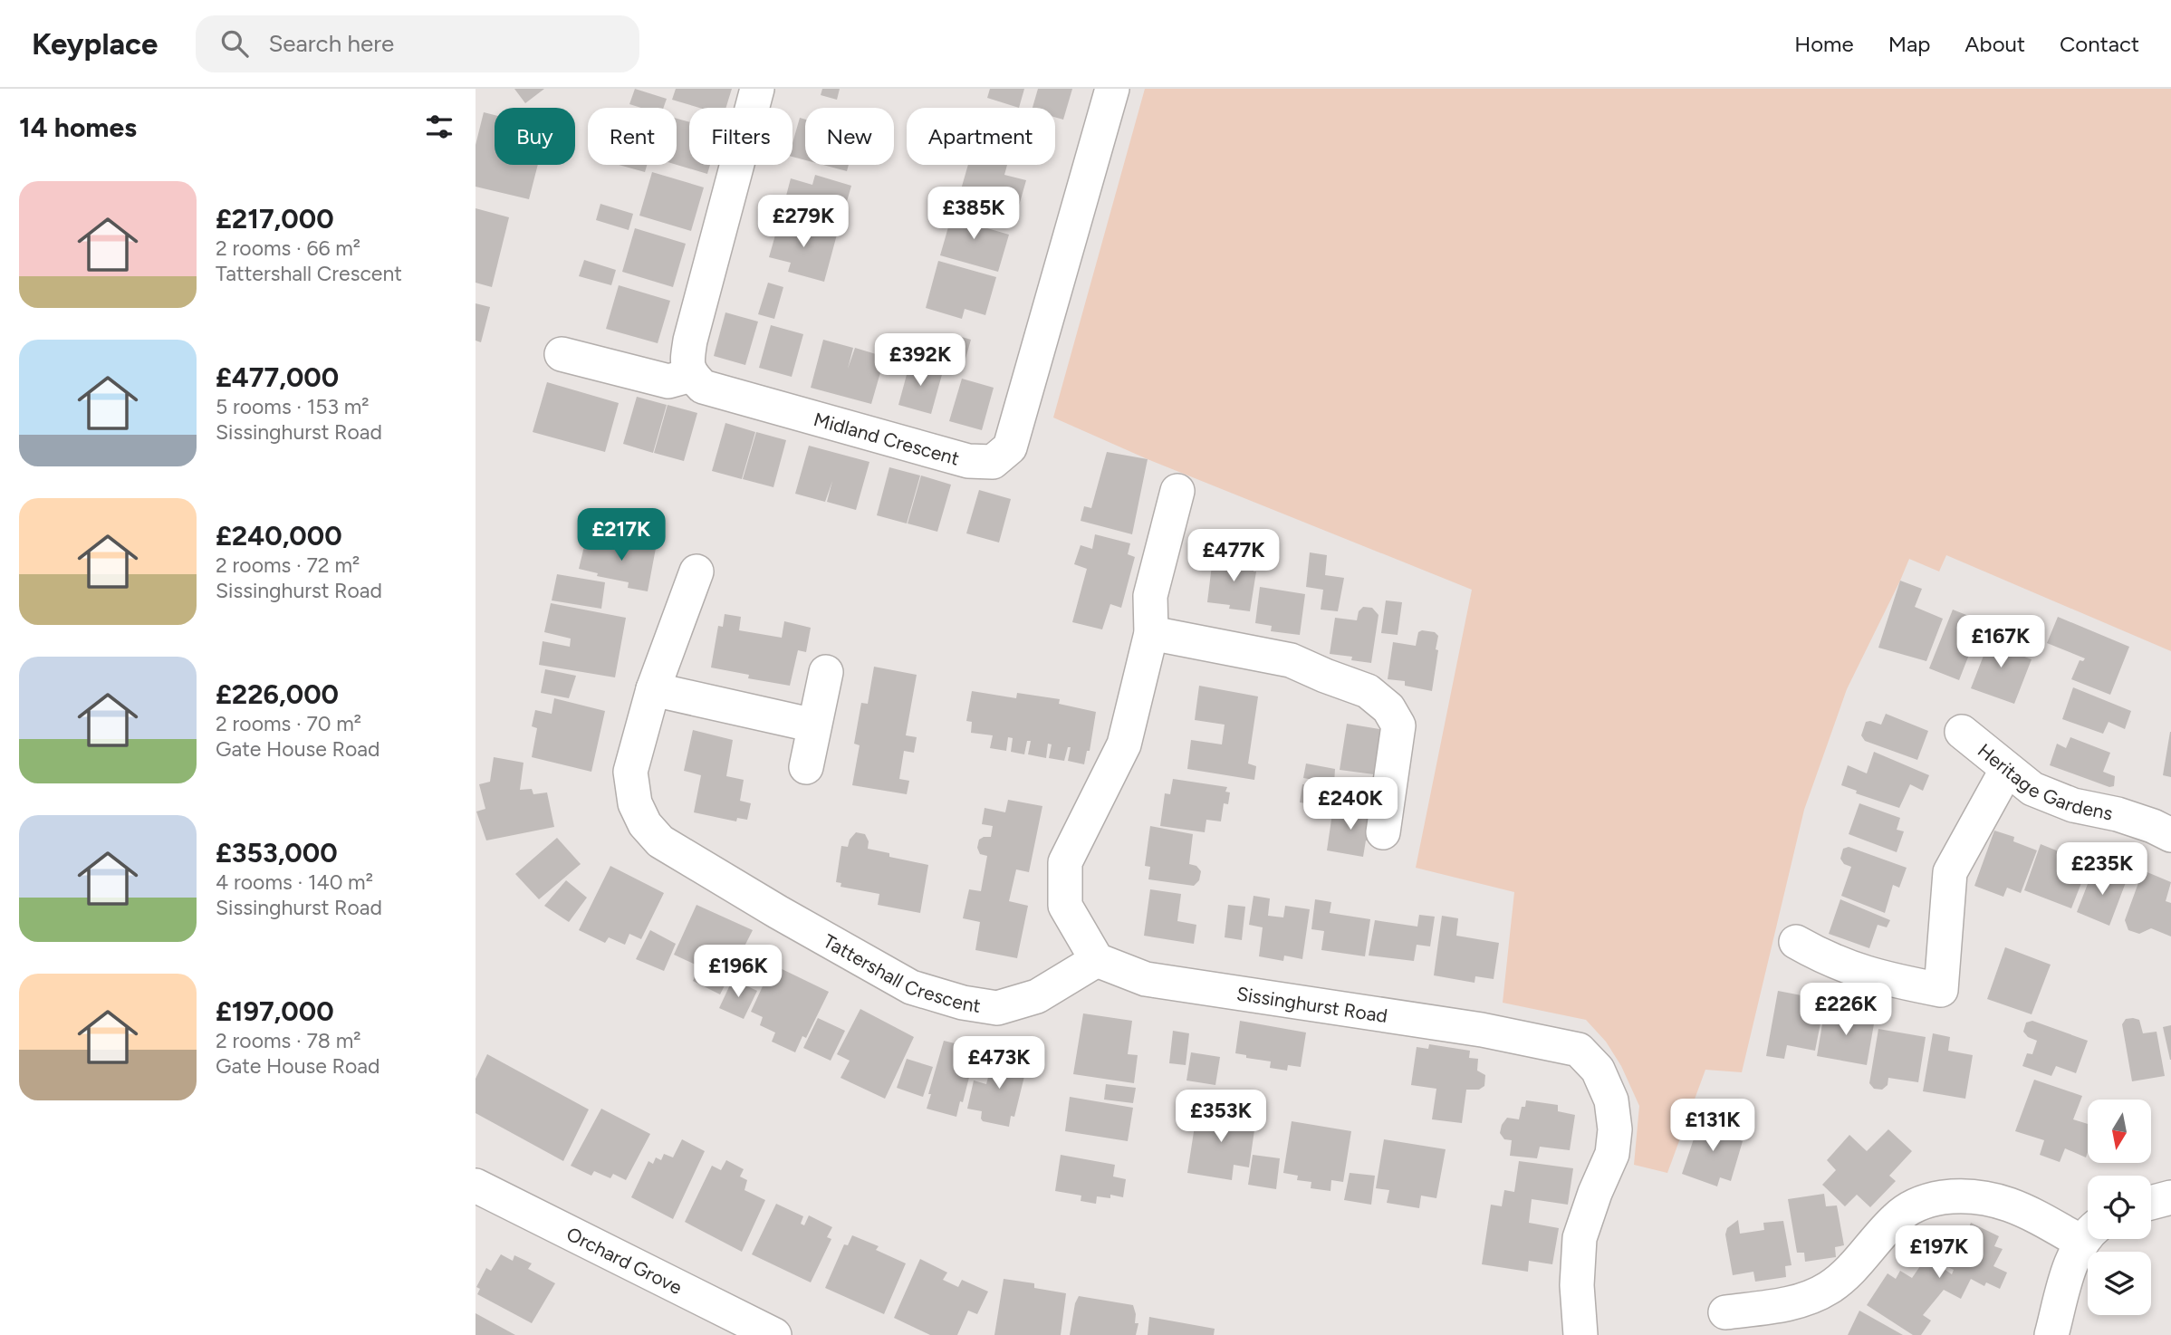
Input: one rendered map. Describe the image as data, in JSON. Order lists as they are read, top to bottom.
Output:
{
  "streets": {
    "street": [
      "Midland Crescent",
      "Heritage Gardens",
      "Tattershall Crescent",
      "Sissinghurst Road",
      "Orchard Grove"
    ]
  },
  "crossings": [
    ["Tattershall Crescent", "Sissinghurst Road"]
  ],
  "north": "bottom",
  "page": {
    "header": "Keyplace",
    "search": "Search here",
    "nav": [
      "Home",
      "Map",
      "About",
      "Contact"
    ],
    "heading": "14 homes",
    "chip": [
      "Buy",
      "Rent",
      "Filters",
      "New",
      "Apartment"
    ],
    "list": [
      {
        "name": "£217,000",
        "note": "2 rooms · 66 m² · Tattershall Crescent"
      },
      {
        "name": "£477,000",
        "note": "5 rooms · 153 m² · Sissinghurst Road"
      },
      {
        "name": "£240,000",
        "note": "2 rooms · 72 m² · Sissinghurst Road"
      },
      {
        "name": "£226,000",
        "note": "2 rooms · 70 m² · Gate House Road"
      },
      {
        "name": "£353,000",
        "note": "4 rooms · 140 m² · Sissinghurst Road"
      },
      {
        "name": "£197,000",
        "note": "2 rooms · 78 m² · Gate House Road"
      }
    ],
    "price": [
      "£385K",
      "£279K",
      "£392K",
      "£217K",
      "£477K",
      "£167K",
      "£240K",
      "£235K",
      "£196K",
      "£226K",
      "£473K",
      "£353K",
      "£131K",
      "£197K"
    ]
  }
}
